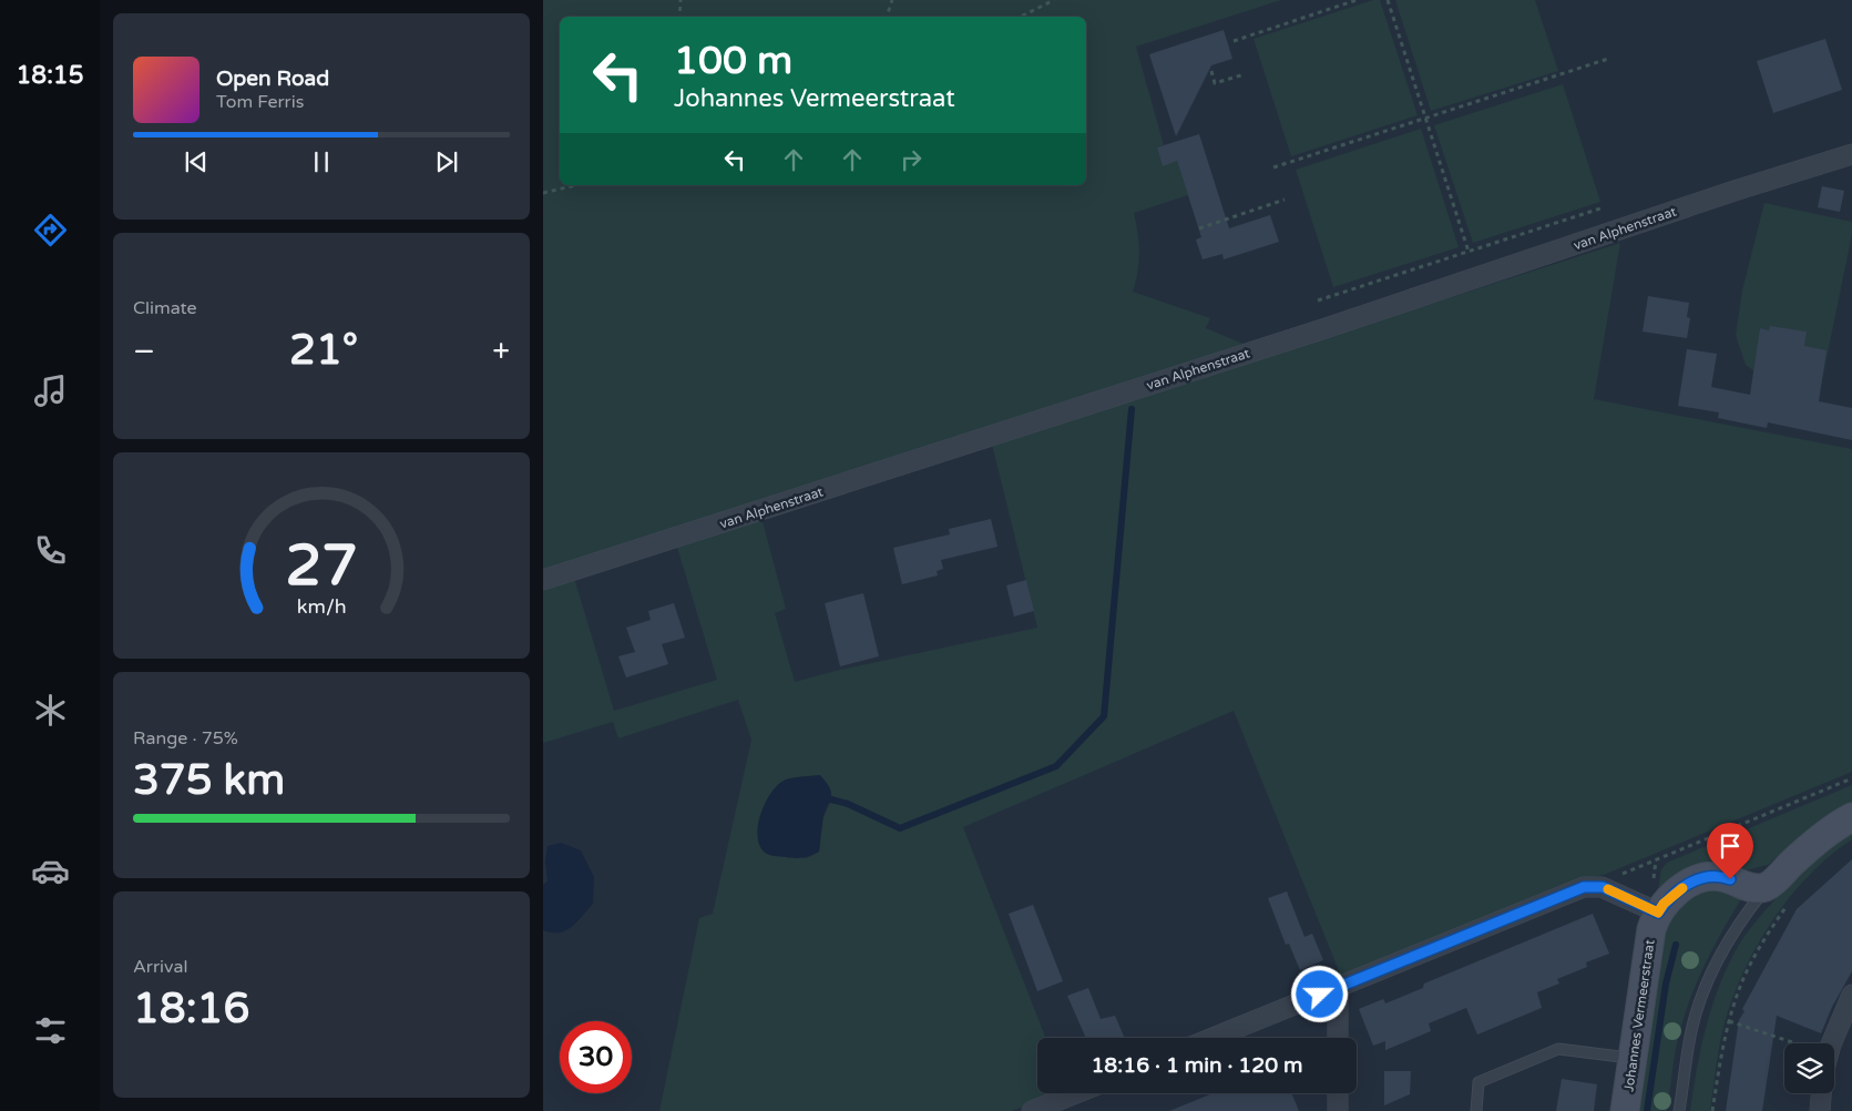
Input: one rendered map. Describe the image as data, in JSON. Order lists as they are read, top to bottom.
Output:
{
  "streets": {
    "street": ["van Alphenstraat", "Johannes Vermeerstraat"]
  },
  "page": {
    "tabs": "18:15",
    "turn": ["100 m", "Johannes Vermeerstraat"],
    "song": ["Open Road", "Tom Ferris"],
    "tile": [
      "Climate",
      ["Range · 75%", "375 km"],
      ["Arrival", "18:16"]
    ],
    "heat": ["−", "21°", "+"],
    "limit": "30",
    "trip": "18:16 · 1 min · 120 m",
    "gauge": ["27", "km/h"]
  }
}
